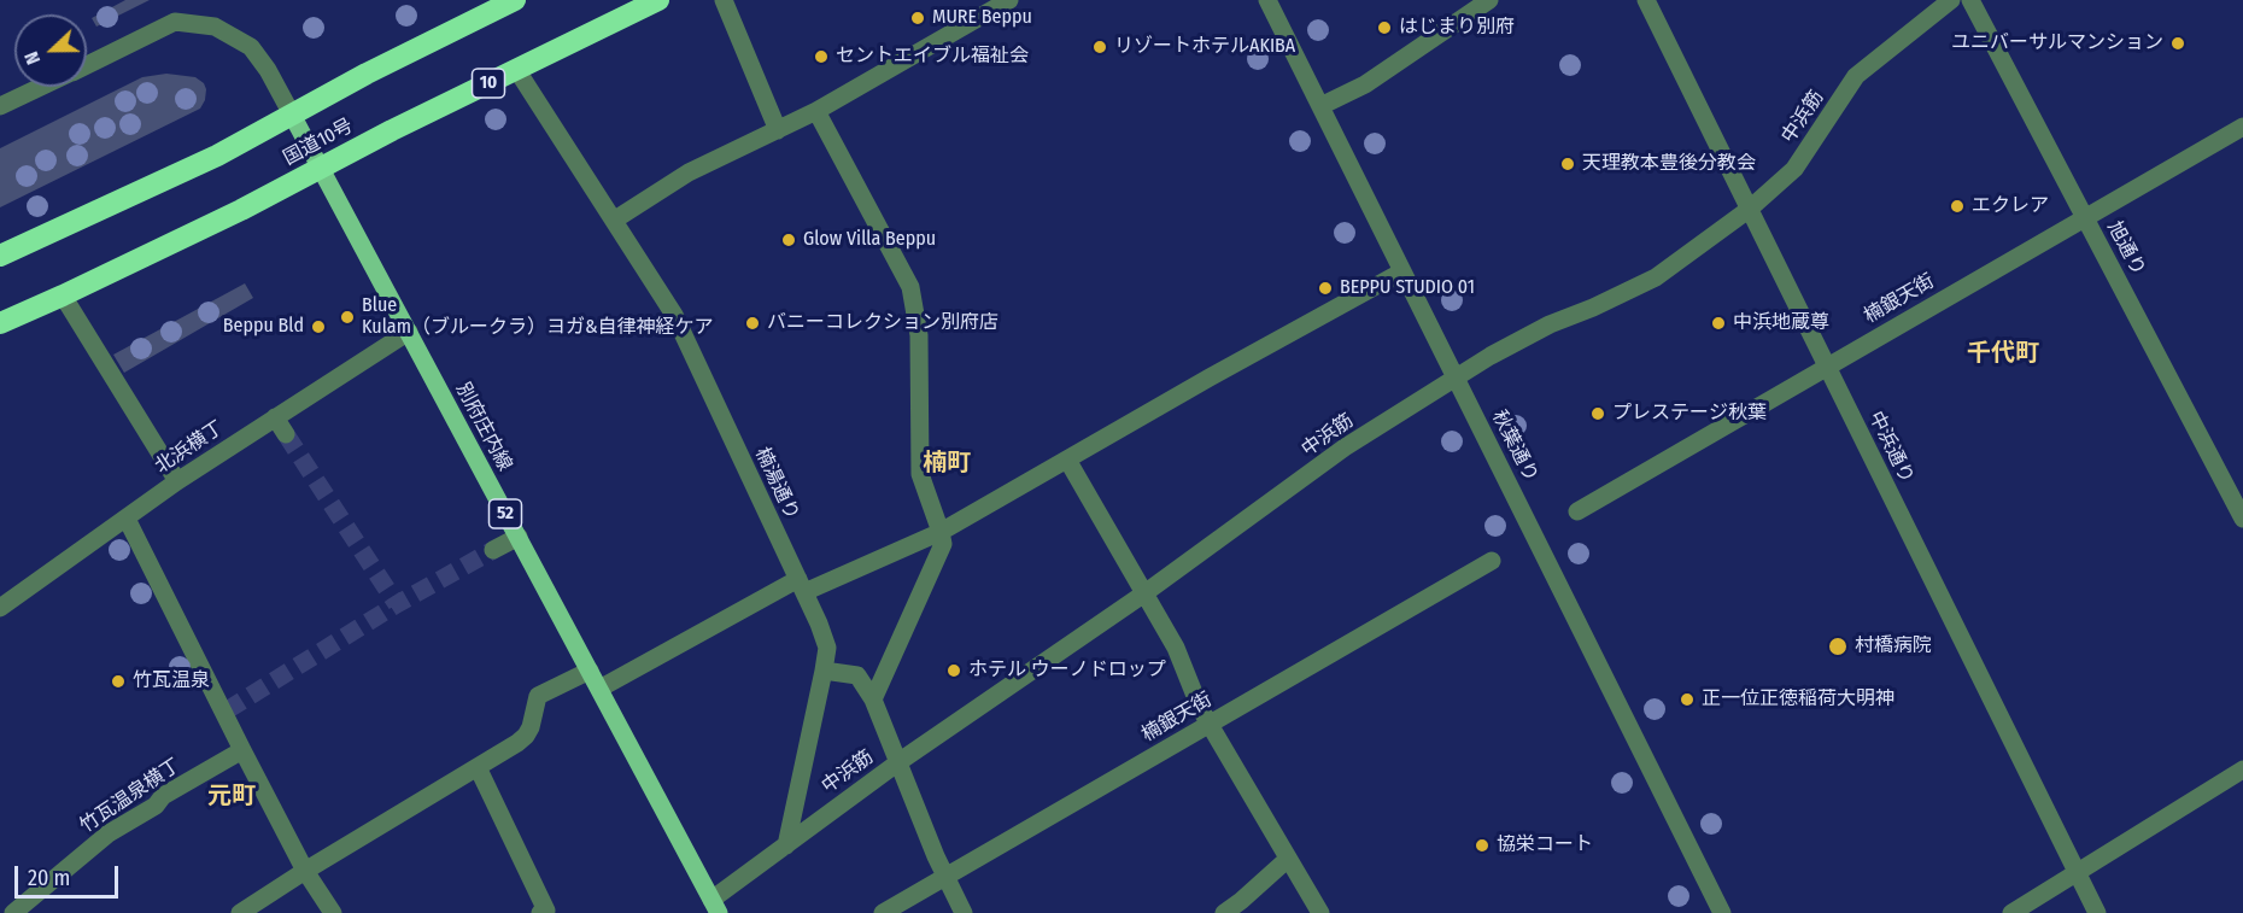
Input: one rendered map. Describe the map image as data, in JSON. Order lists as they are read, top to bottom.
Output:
{
  "streets": {
    "highway": ["10", "国道10号"],
    "main road": ["別府庄内線", "52"],
    "street": [
      "中浜筋",
      "旭通り",
      "楠銀天街",
      "秋葉通り",
      "北浜横丁",
      "中浜通り",
      "楠湯通り",
      "竹瓦温泉横丁"
    ]
  },
  "crossings": [
    ["中浜筋", "別府庄内線"],
    ["中浜筋", "秋葉通り"],
    ["中浜筋", "中浜通り"],
    ["中浜筋", "楠湯通り"],
    ["国道10号", "別府庄内線"],
    ["国道10号", "楠湯通り"],
    ["旭通り", "楠銀天街"],
    ["楠銀天街", "中浜通り"],
    ["別府庄内線", "北浜横丁"]
  ],
  "districts": ["千代町", "楠町", "元町"],
  "places": [
    "MURE Beppu",
    "はじまり別府",
    "ユニバーサルマンション",
    "リゾートホテルAKIBA",
    "セントエイブル福祉会",
    "天理教本豊後分教会",
    "エクレア",
    "Glow Villa Beppu",
    "BEPPU STUDIO 01",
    "Blue Kulam（ブルークラ）ヨガ&自律神経ケア",
    "バニーコレクション別府店",
    "中浜地蔵尊",
    "Beppu Bld",
    "プレステージ秋葉",
    "村橋病院",
    "ホテル ウーノドロップ",
    "竹瓦温泉",
    "正一位正徳稲荷大明神",
    "協栄コート"
  ],
  "scale_bar": "20 m",
  "north": "left"
}
